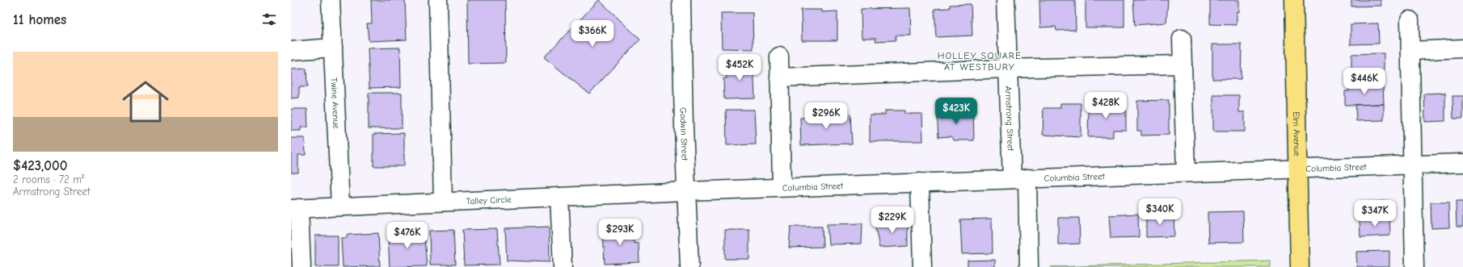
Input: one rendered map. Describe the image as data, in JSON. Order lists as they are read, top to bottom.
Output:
{
  "streets": {
    "main road": ["Elm Avenue"],
    "street": [
      "Twine Avenue",
      "Armstrong Street",
      "Godwin Street",
      "Columbia Street",
      "Talley Circle"
    ]
  },
  "crossings": [
    ["Twine Avenue", "Talley Circle"],
    ["Armstrong Street", "Columbia Street"],
    ["Godwin Street", "Columbia Street"],
    ["Godwin Street", "Talley Circle"],
    ["Elm Avenue", "Columbia Street"],
    ["Columbia Street", "Talley Circle"]
  ],
  "districts": ["HOLLEY SQUARE AT WESTBURY"],
  "page": {
    "heading": "11 homes",
    "price": [
      "$366K",
      "$452K",
      "$446K",
      "$428K",
      "$423K",
      "$296K",
      "$340K",
      "$347K",
      "$229K",
      "$293K",
      "$476K"
    ],
    "list": [
      {
        "name": "$423,000",
        "note": "2 rooms · 72 m² · Armstrong Street"
      }
    ]
  }
}
